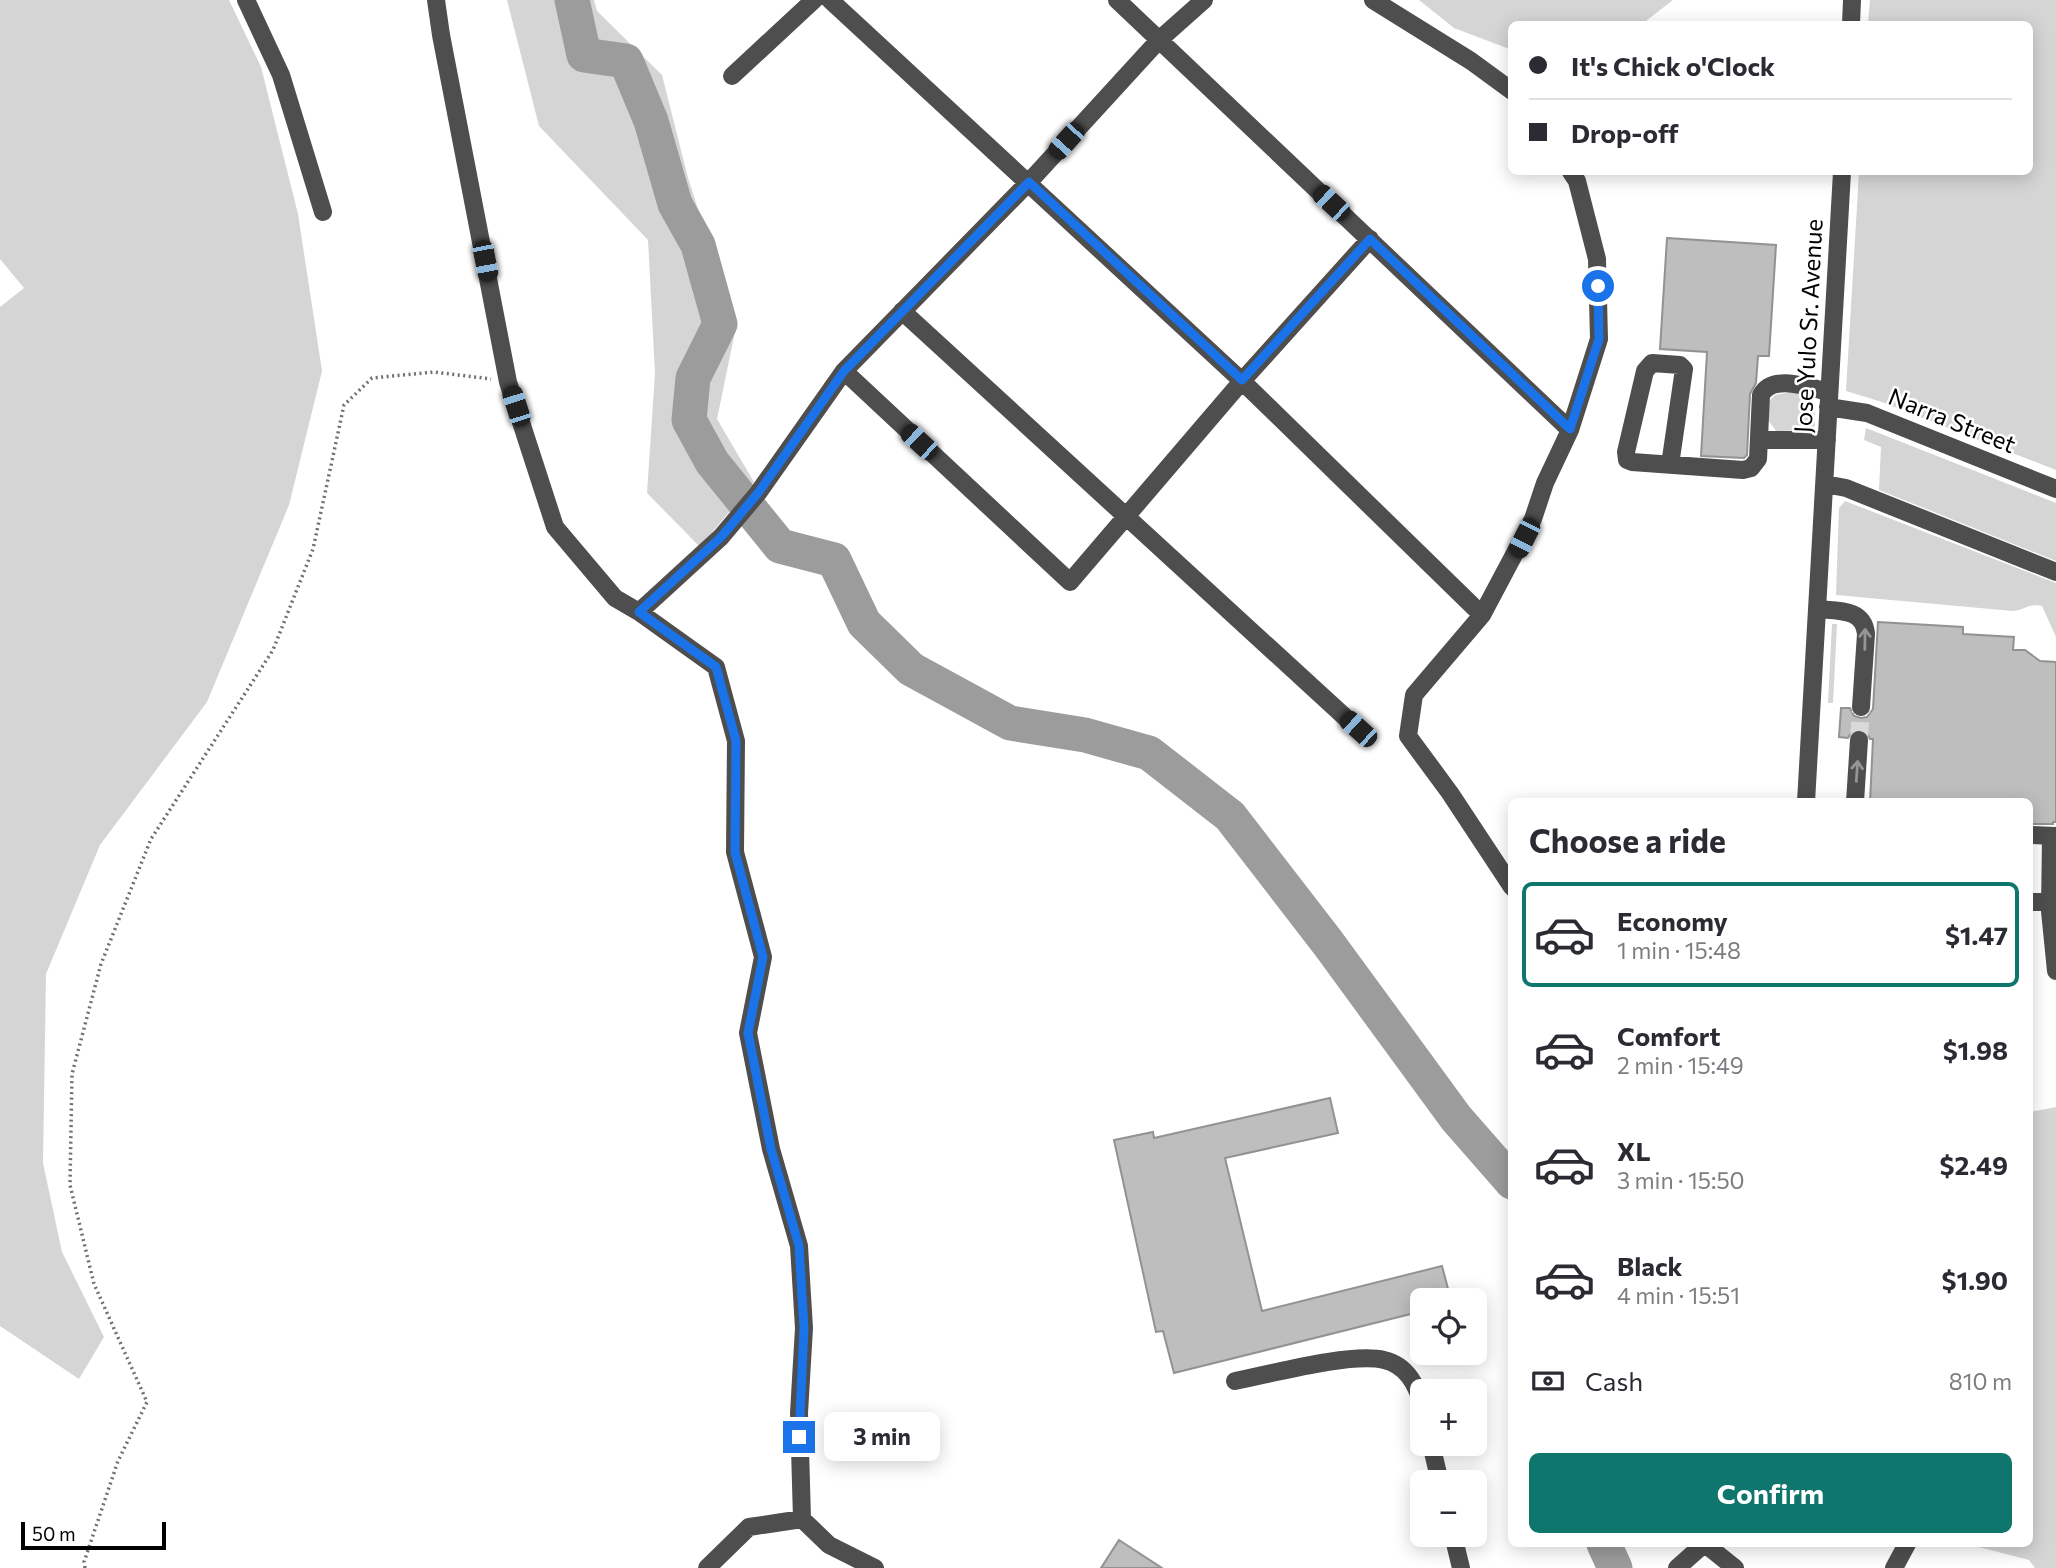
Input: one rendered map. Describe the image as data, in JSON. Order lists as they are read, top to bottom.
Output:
{
  "streets": {
    "street": ["Jose Yulo Sr. Avenue", "Narra Street"]
  },
  "crossings": [
    ["Jose Yulo Sr. Avenue", "Narra Street"]
  ],
  "scale_bar": "50 m",
  "page": {
    "banner": ["It's Chick o'Clock", "Drop-off"],
    "heading": "Choose a ride",
    "list": [
      {
        "name": "Economy",
        "note": "1 min · 15:48",
        "value": "$1.47"
      },
      {
        "name": "Comfort",
        "note": "2 min · 15:49",
        "value": "$1.98"
      },
      {
        "name": "XL",
        "note": "3 min · 15:50",
        "value": "$2.49"
      },
      {
        "name": "Black",
        "note": "4 min · 15:51",
        "value": "$1.90"
      }
    ],
    "map_buttons": ["+", "−"],
    "pay": ["Cash", "810 m"],
    "bubble": "3 min",
    "buttons": "Confirm",
    "scale": "50 m"
  }
}
